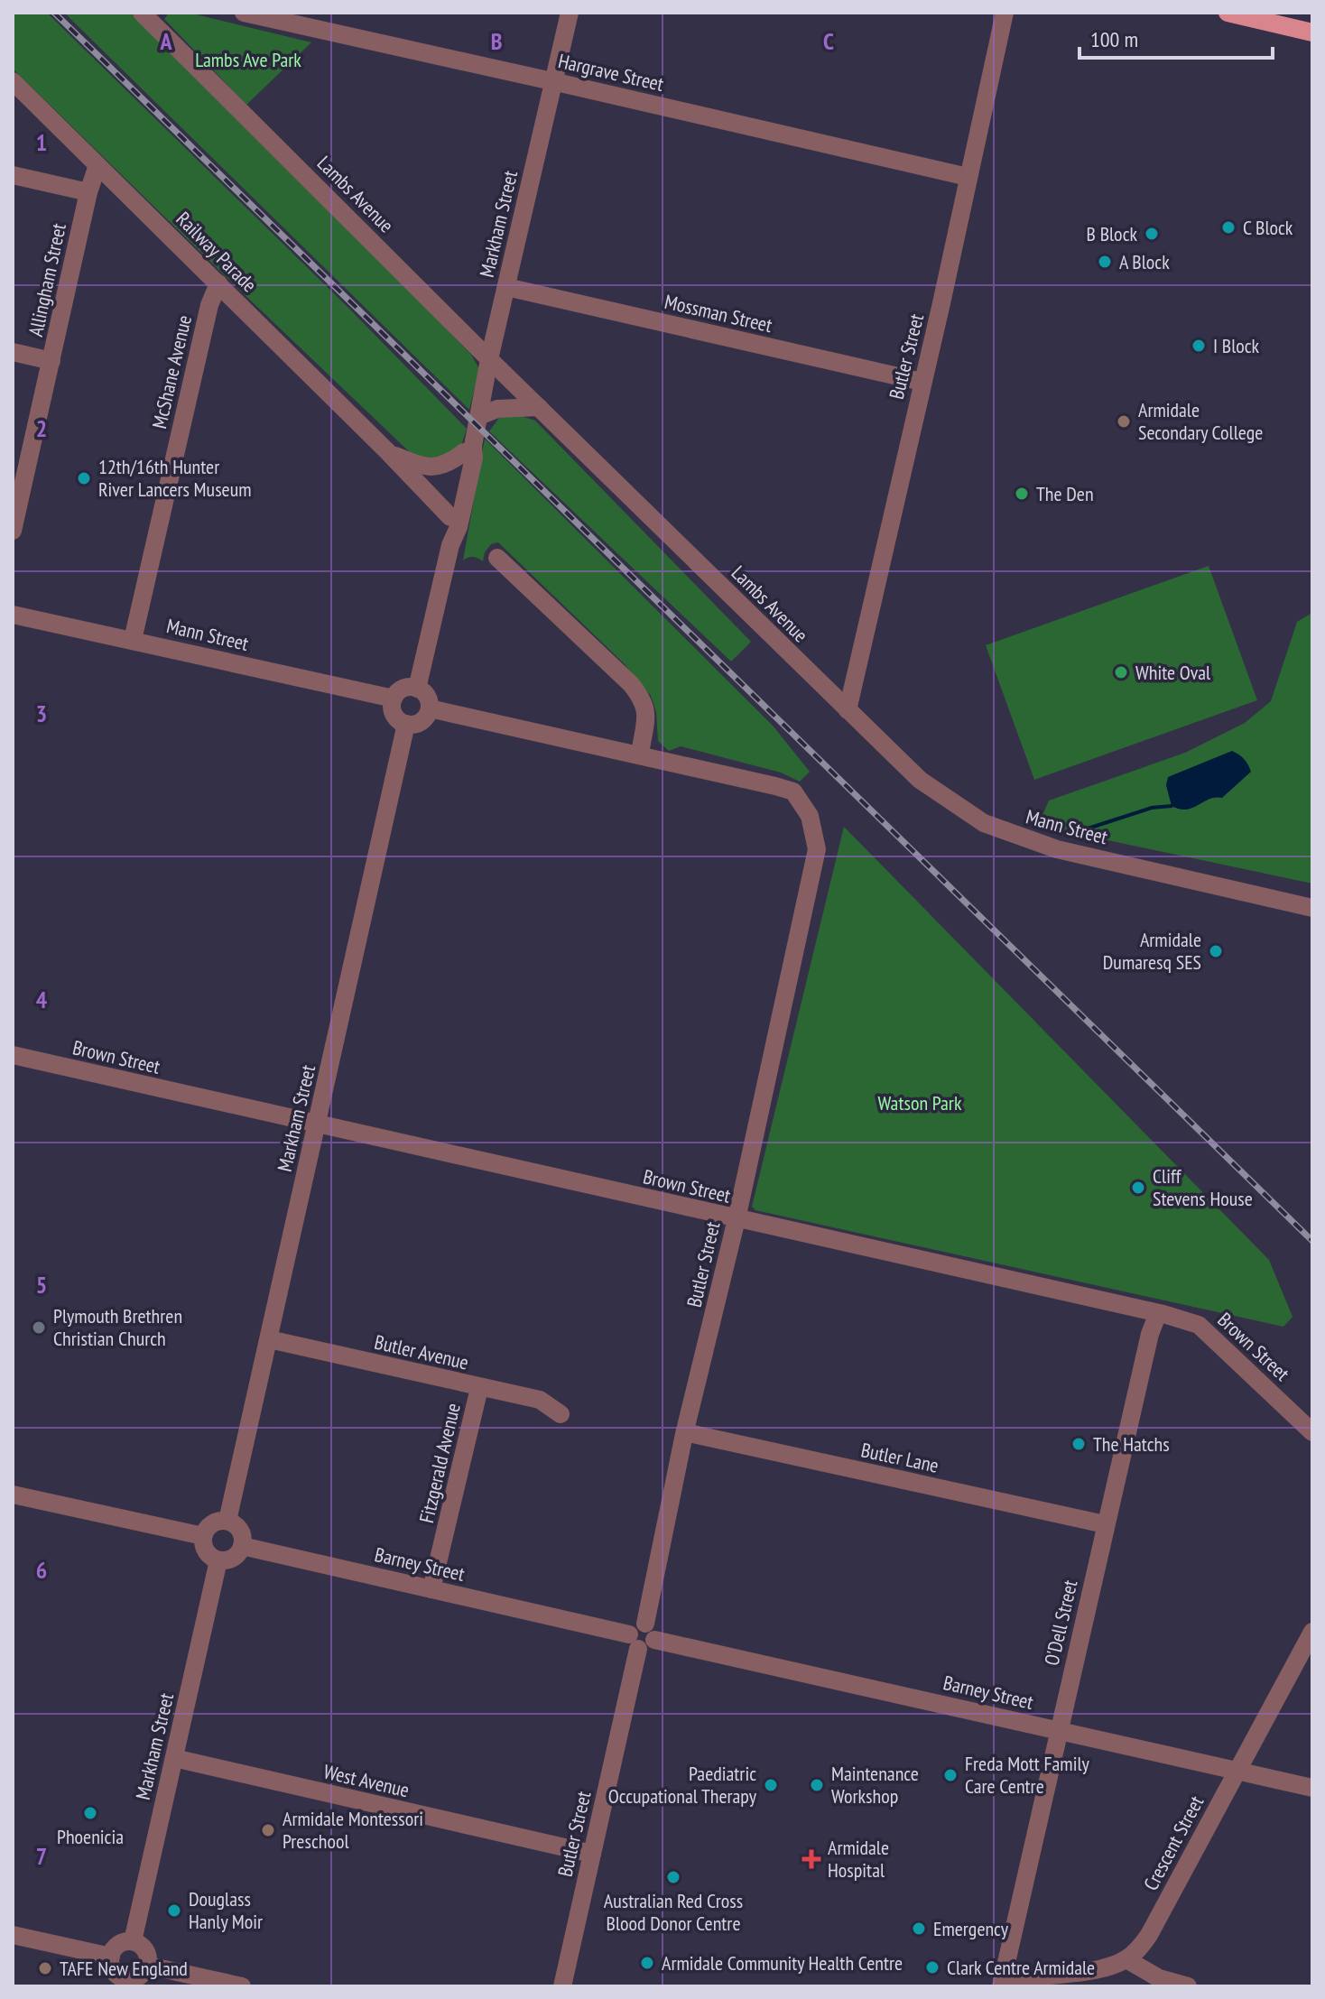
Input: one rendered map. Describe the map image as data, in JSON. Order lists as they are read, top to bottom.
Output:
{
  "streets": {
    "street": [
      "Hargrave Street",
      "Lambs Avenue",
      "Markham Street",
      "Railway Parade",
      "Allingham Street",
      "Mossman Street",
      "Butler Street",
      "McShane Avenue",
      "Mann Street",
      "Brown Street",
      "Butler Avenue",
      "Butler Lane",
      "Fitzgerald Avenue",
      "Barney Street",
      "O'Dell Street",
      "West Avenue",
      "Crescent Street"
    ]
  },
  "crossings": [
    ["Hargrave Street", "Markham Street"],
    ["Hargrave Street", "Butler Street"],
    ["Lambs Avenue", "Markham Street"],
    ["Lambs Avenue", "Butler Street"],
    ["Lambs Avenue", "Mann Street"],
    ["Markham Street", "Railway Parade"],
    ["Markham Street", "Mossman Street"],
    ["Markham Street", "Mann Street"],
    ["Markham Street", "Brown Street"],
    ["Markham Street", "Butler Avenue"],
    ["Markham Street", "Barney Street"],
    ["Markham Street", "West Avenue"],
    ["Railway Parade", "Allingham Street"],
    ["Railway Parade", "McShane Avenue"],
    ["Mossman Street", "Butler Street"],
    ["Butler Street", "Mann Street"],
    ["Butler Street", "Brown Street"],
    ["Butler Street", "Butler Lane"],
    ["Butler Street", "Barney Street"],
    ["Butler Street", "West Avenue"],
    ["McShane Avenue", "Mann Street"],
    ["Brown Street", "O'Dell Street"],
    ["Butler Avenue", "Fitzgerald Avenue"],
    ["Butler Lane", "O'Dell Street"],
    ["Fitzgerald Avenue", "Barney Street"],
    ["Barney Street", "O'Dell Street"],
    ["Barney Street", "Crescent Street"]
  ],
  "parks": ["Lambs Ave Park", "Watson Park"],
  "places": {
    "other": [
      "C Block",
      "B Block",
      "A Block",
      "I Block",
      "Armidale Secondary College",
      "12th/16th Hunter River Lancers Museum",
      "The Den",
      "White Oval",
      "Armidale Dumaresq SES",
      "Cliff Stevens House",
      "Plymouth Brethren Christian Church",
      "The Hatchs",
      "Freda Mott Family Care Centre",
      "Paediatric Occupational Therapy",
      "Maintenance Workshop",
      "Phoenicia",
      "Armidale Montessori Preschool",
      "Australian Red Cross Blood Donor Centre",
      "Douglass Hanly Moir",
      "Emergency",
      "Armidale Community Health Centre",
      "Clark Centre Armidale",
      "TAFE New England"
    ],
    "health": ["Armidale Hospital"]
  },
  "scale_bar": "100 m",
  "grid": {
    "columns": ["A", "B", "C"],
    "rows": [
      "1",
      "2",
      "3",
      "4",
      "5",
      "6",
      "7"
    ]
  }
}
